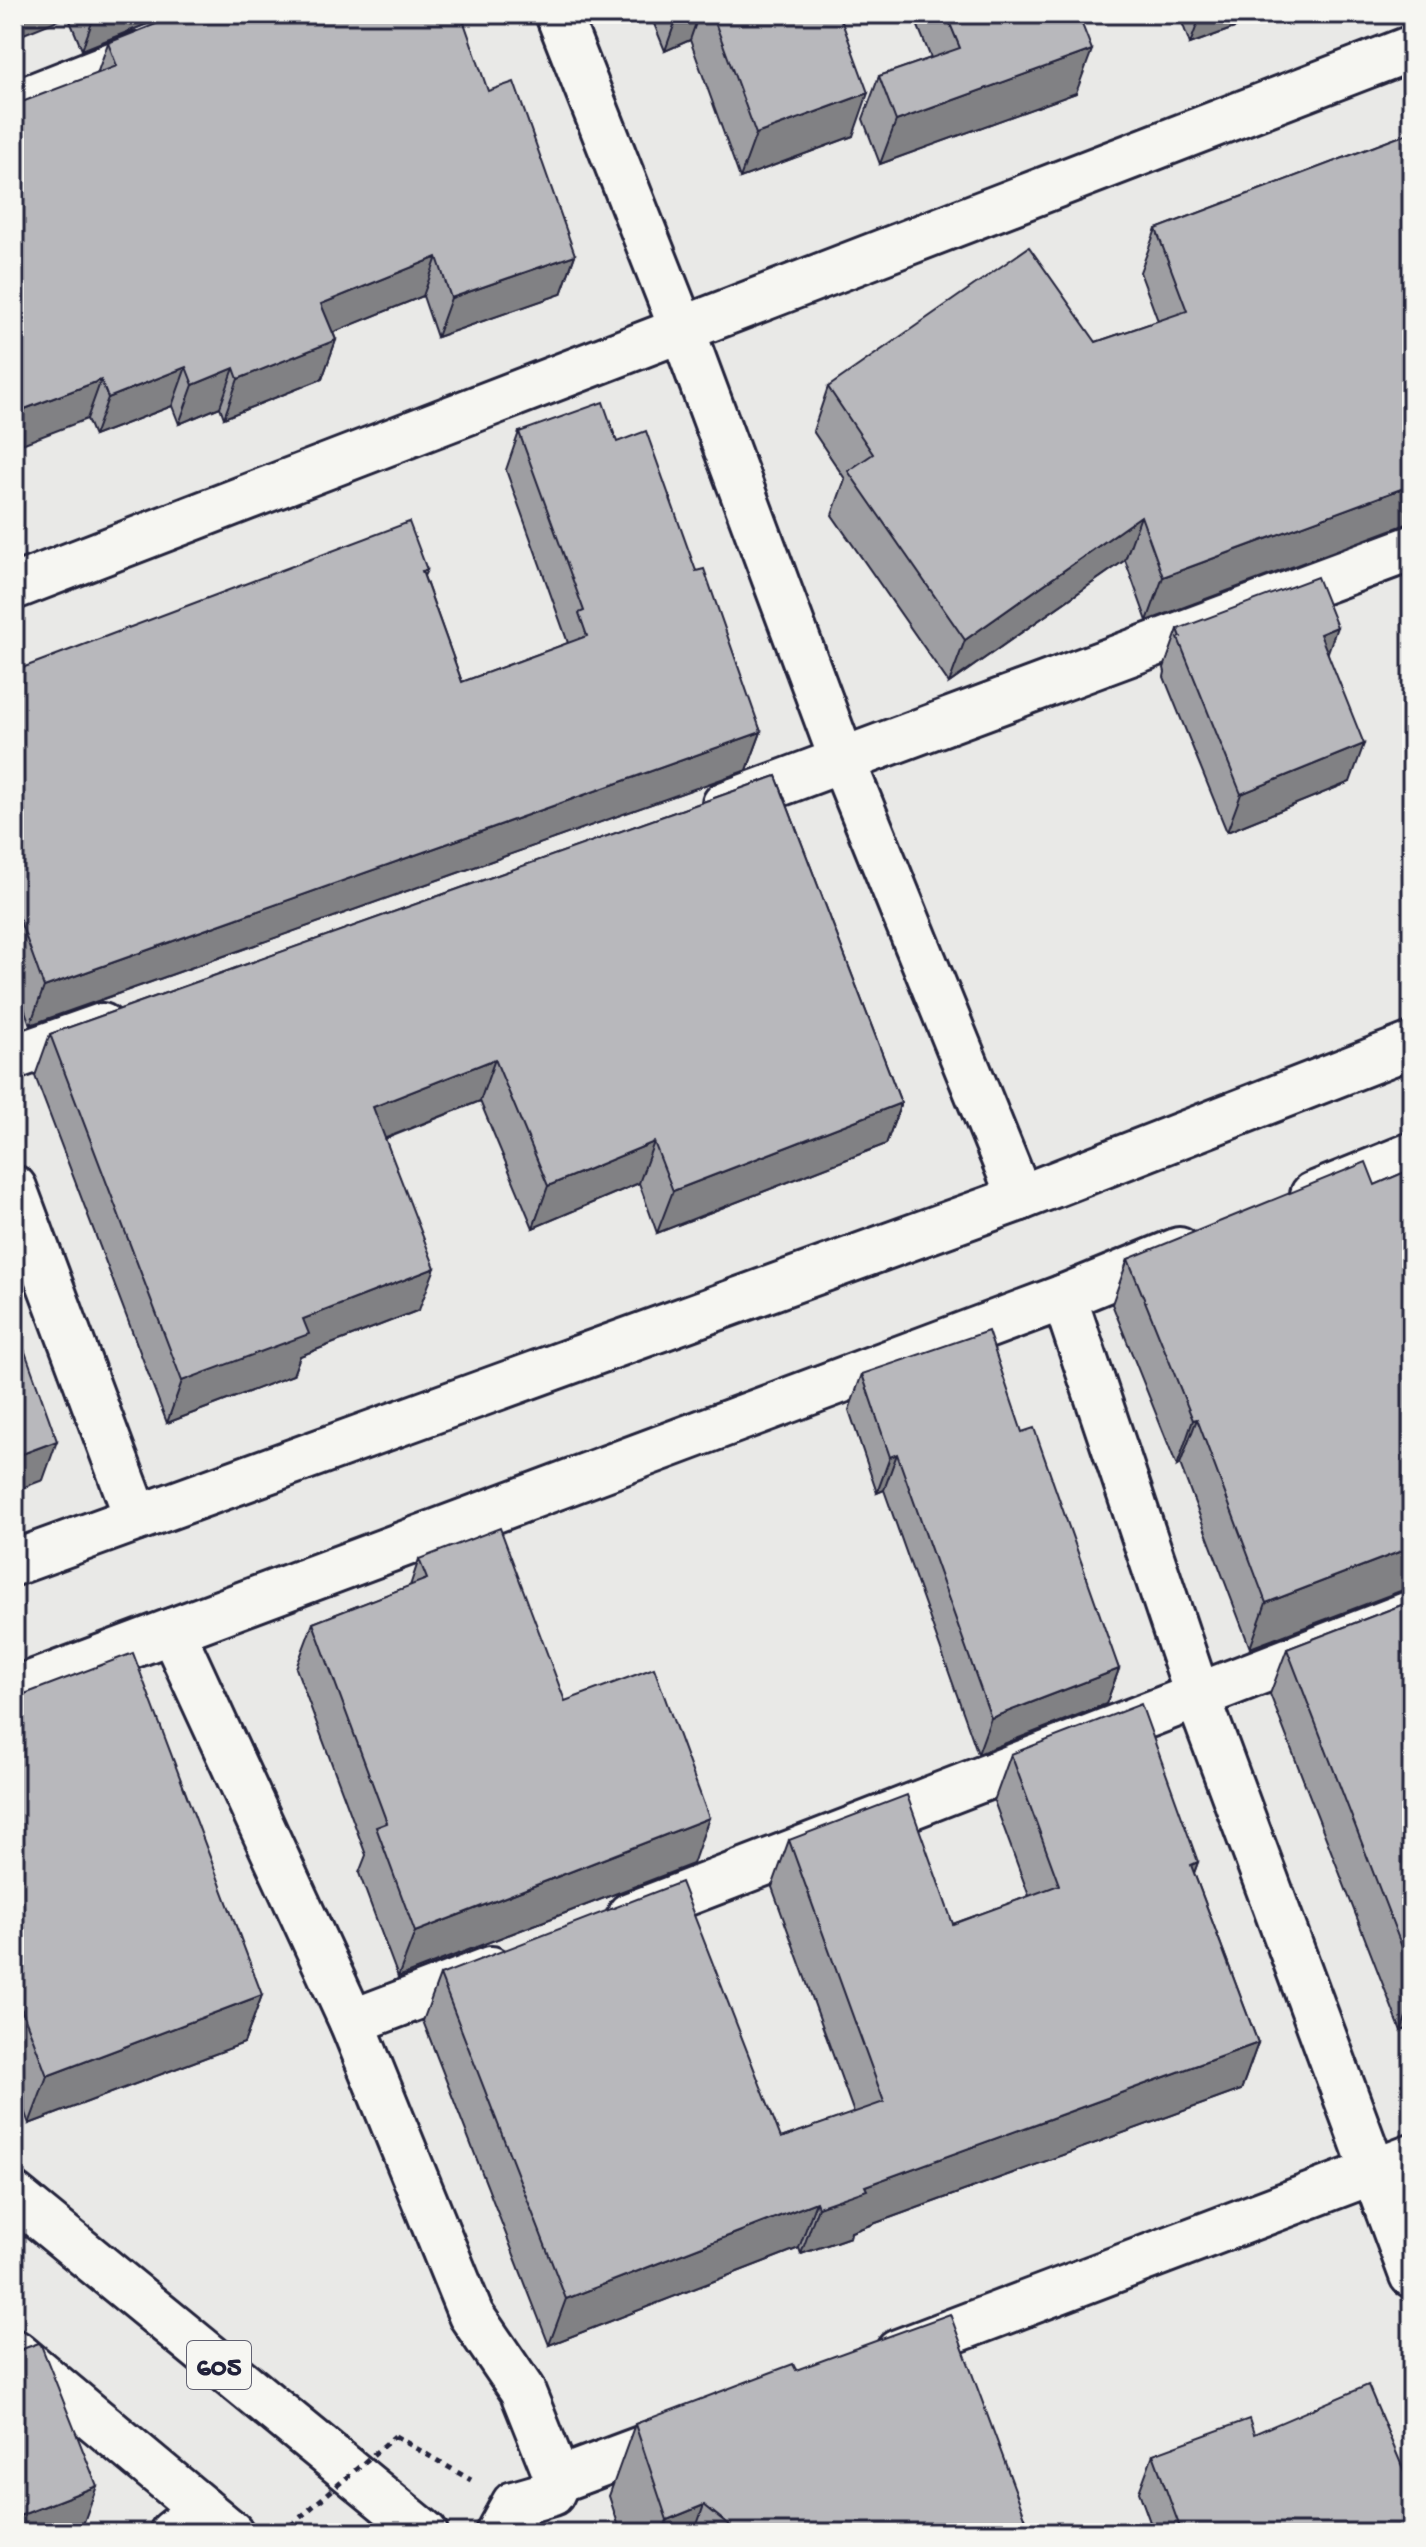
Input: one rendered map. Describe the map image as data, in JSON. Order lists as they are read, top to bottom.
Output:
{
  "streets": {
    "main road": ["605"]
  }
}
